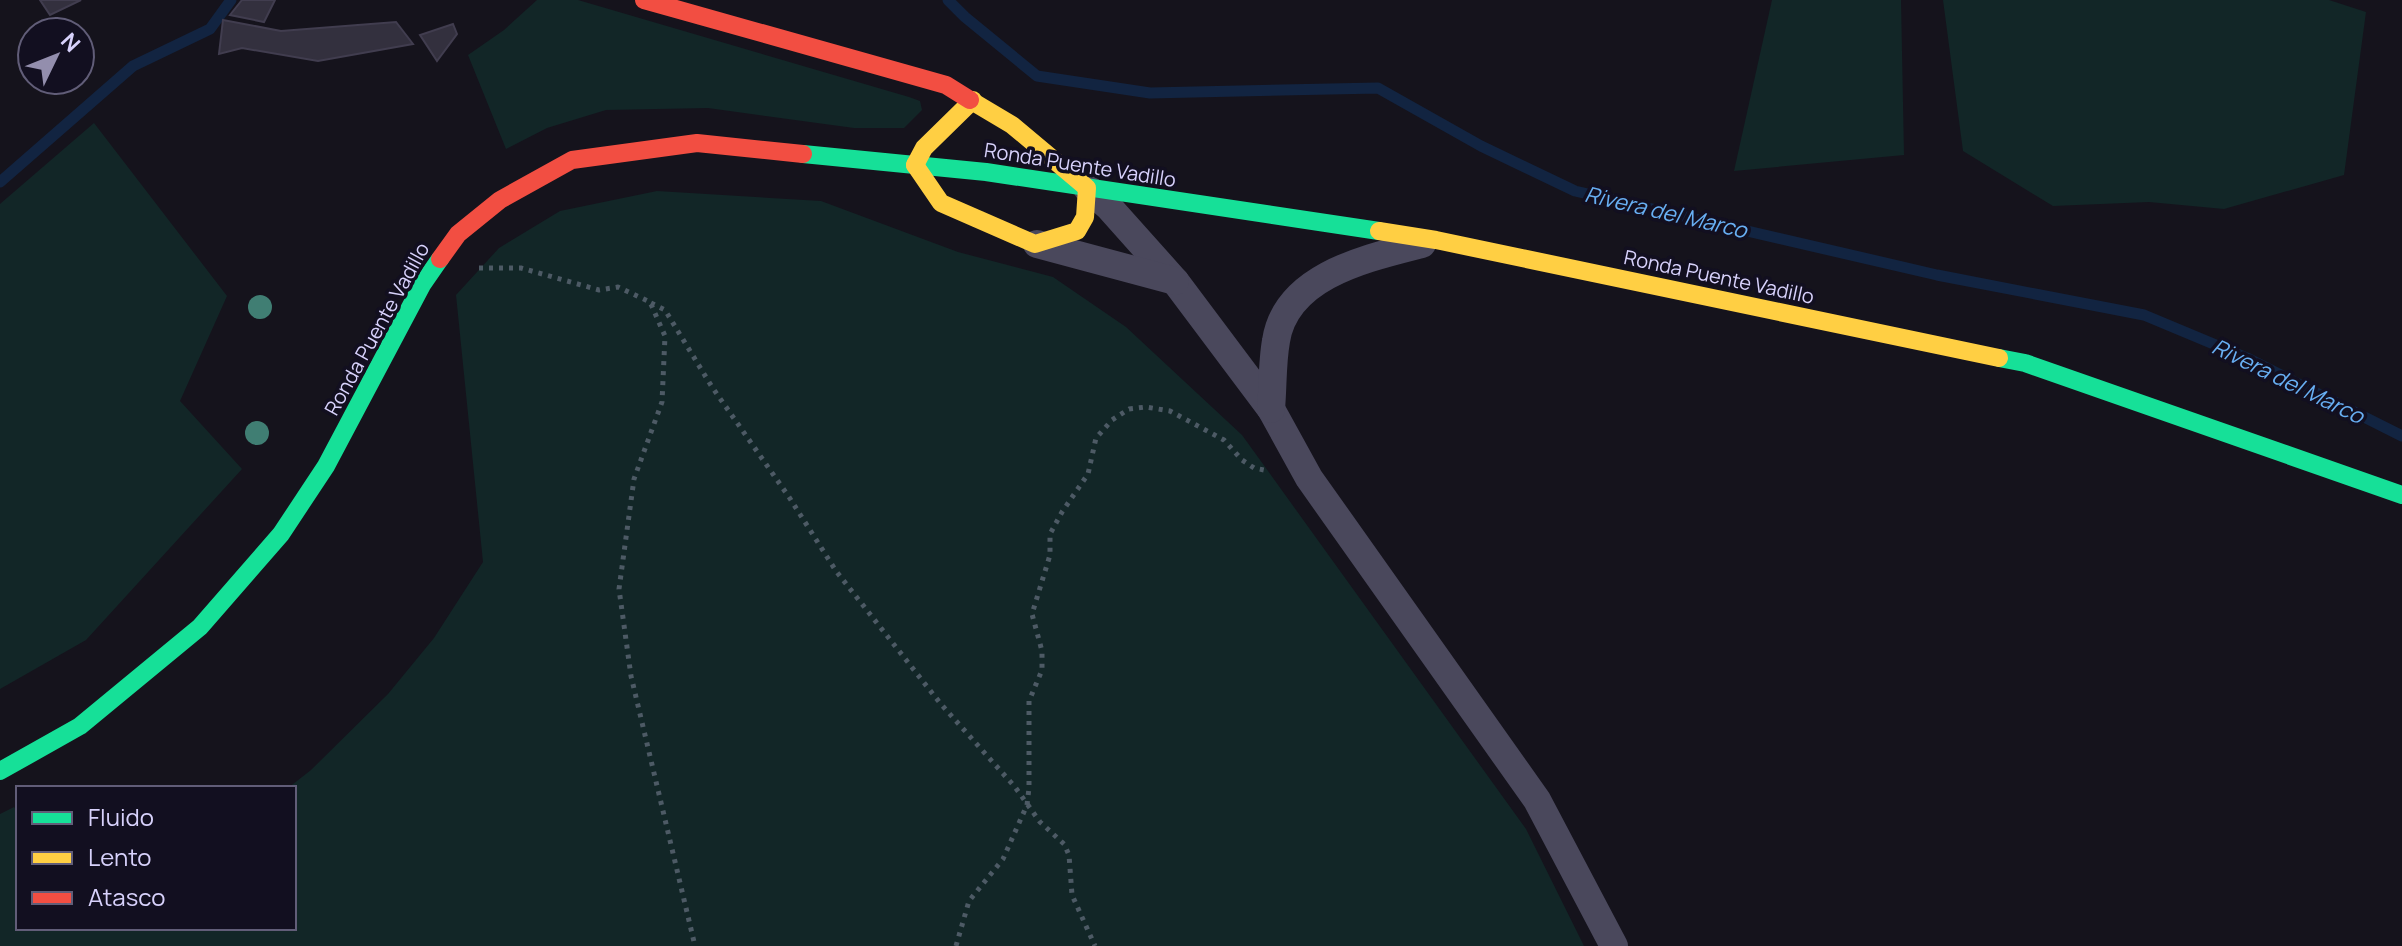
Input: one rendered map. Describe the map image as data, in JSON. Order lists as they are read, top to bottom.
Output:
{
  "streets": {
    "main road": ["Ronda Puente Vadillo"]
  },
  "water": ["Rivera del Marco"],
  "legend": ["Fluido", "Lento", "Atasco"],
  "north": "top right"
}
